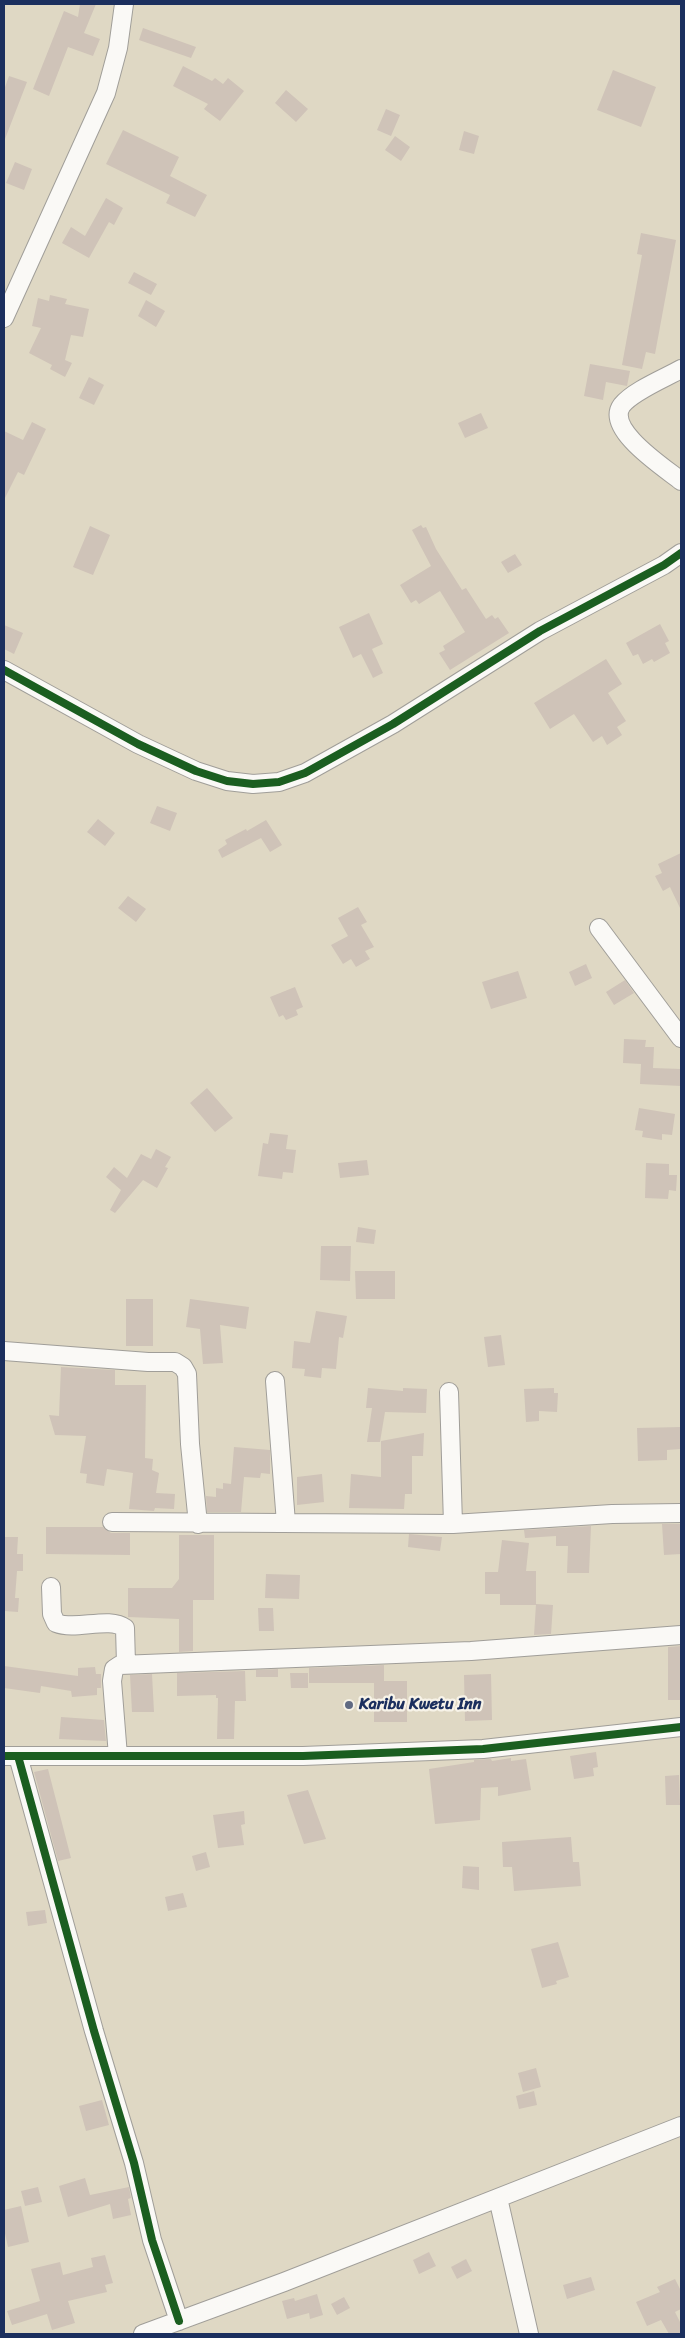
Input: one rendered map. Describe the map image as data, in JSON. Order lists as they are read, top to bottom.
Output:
{
  "places": ["Karibu Kwetu Inn"]
}
